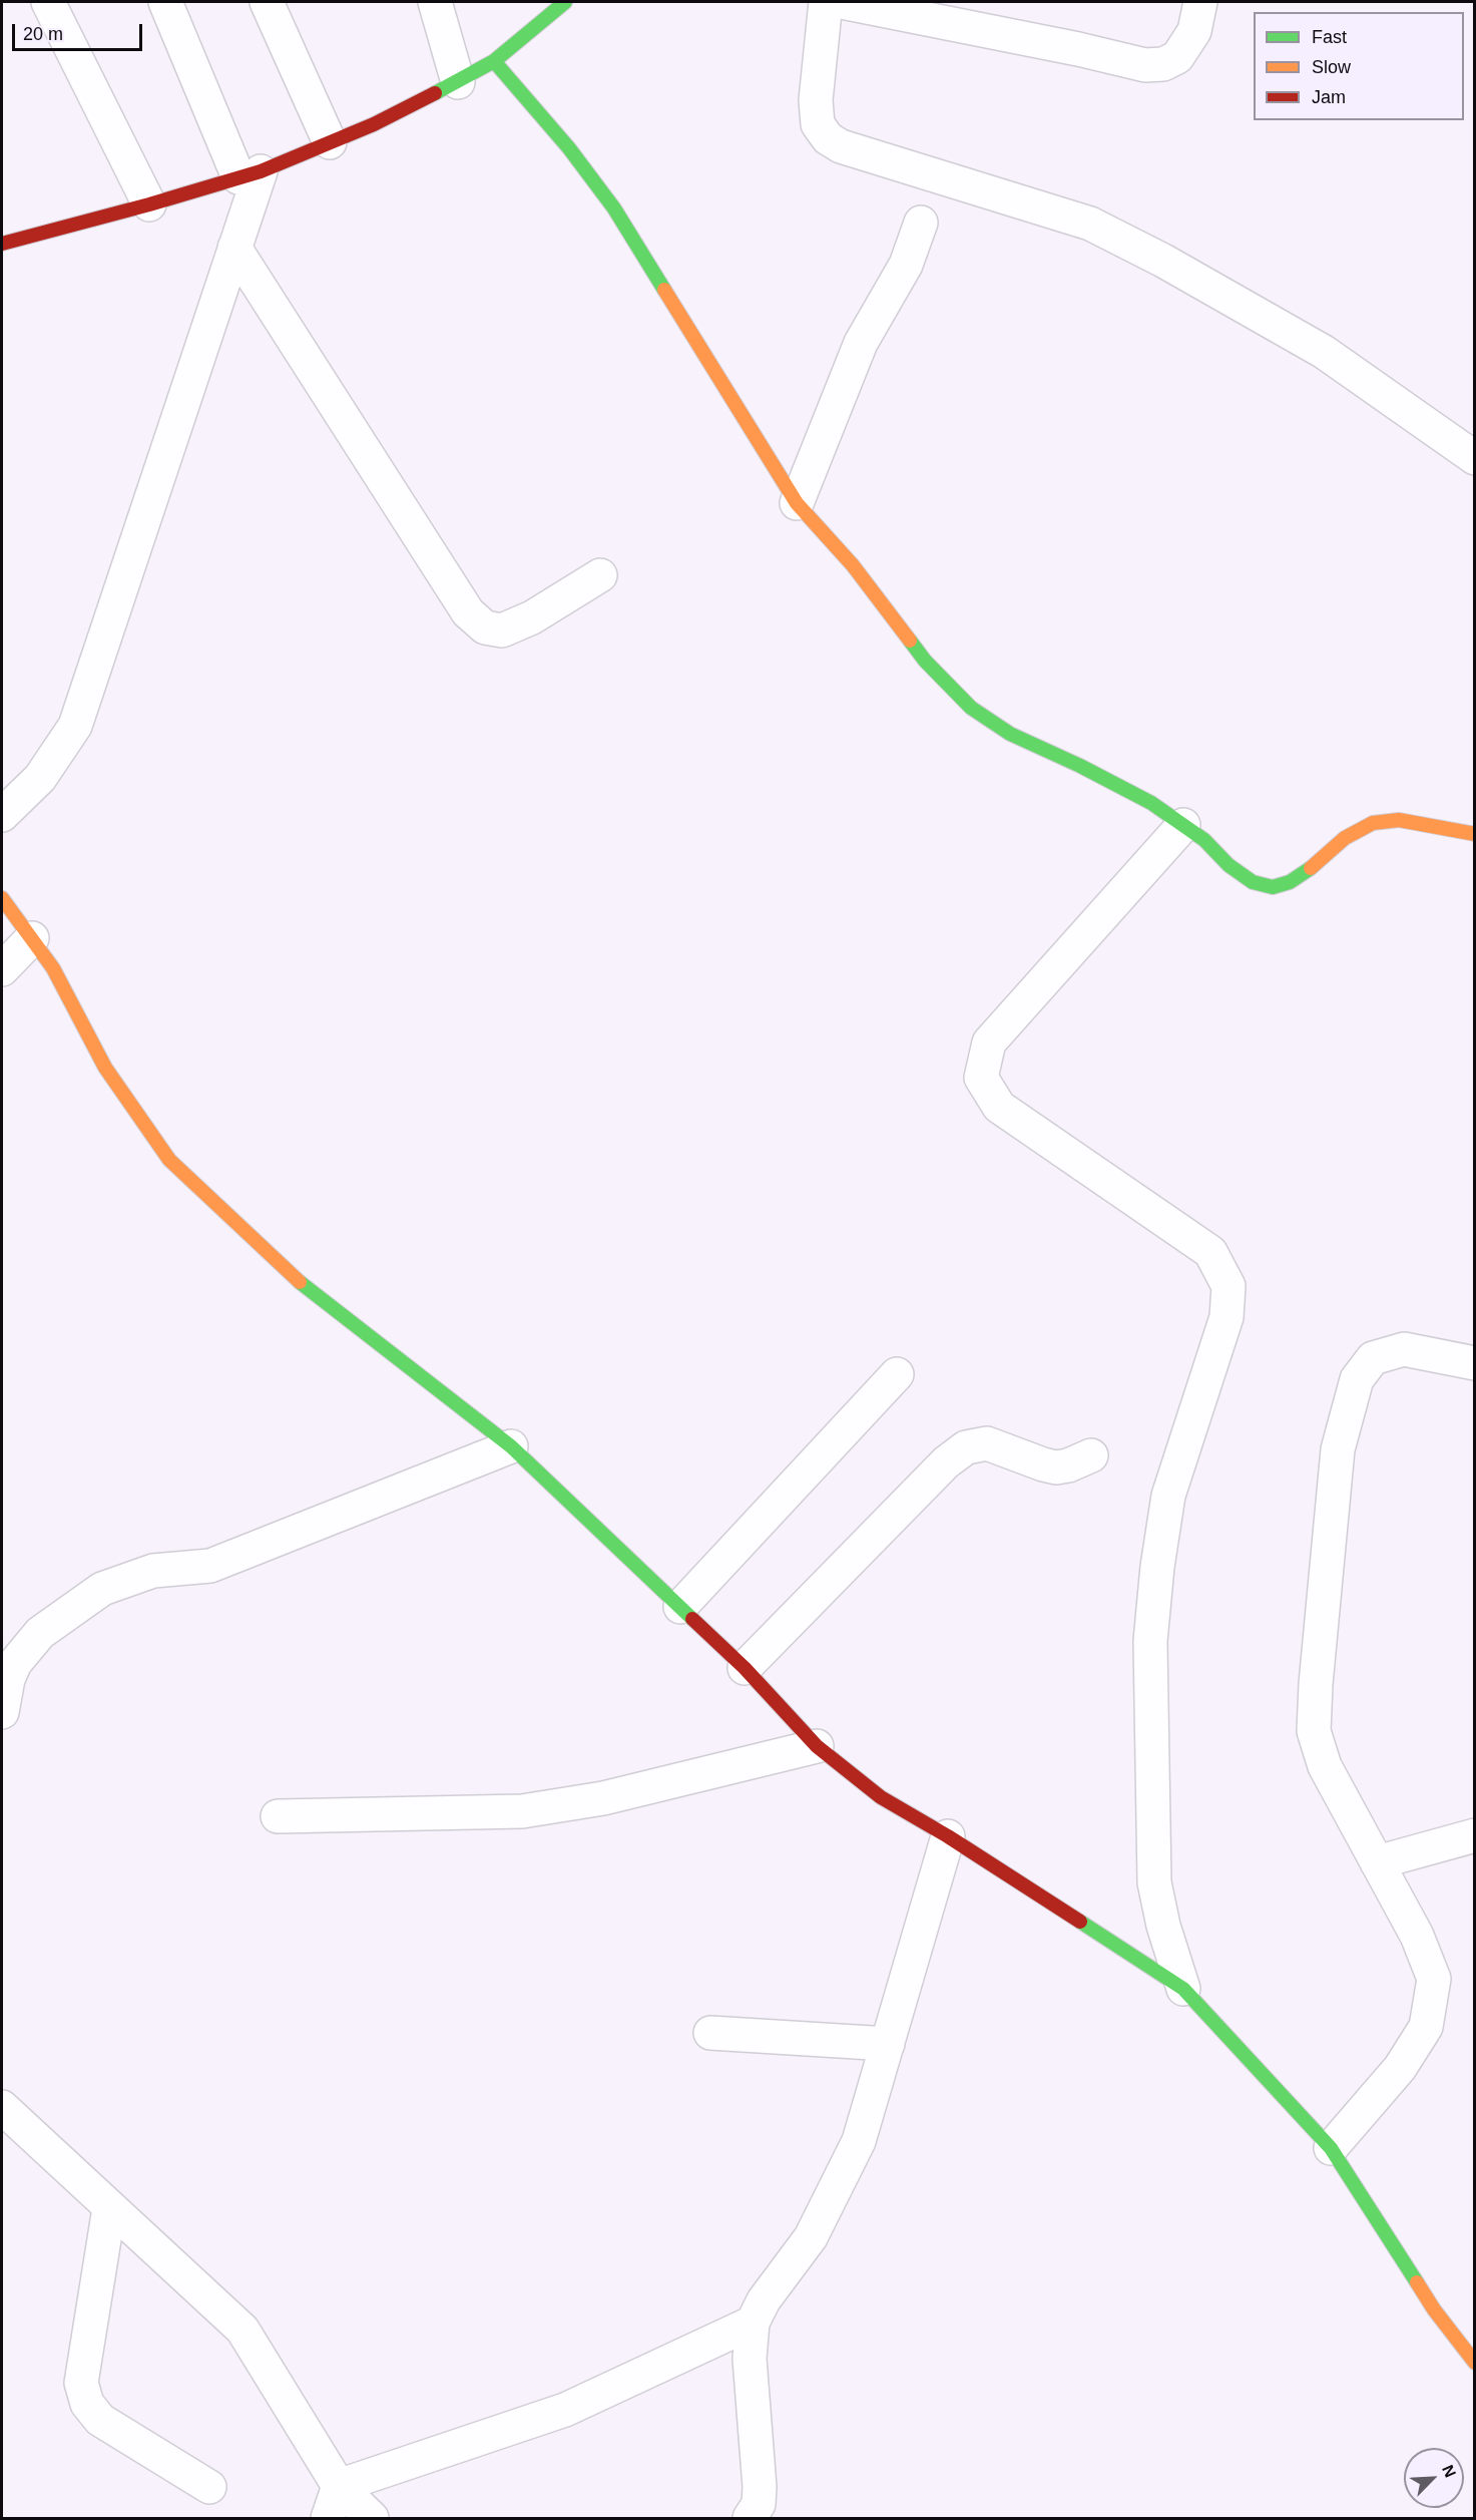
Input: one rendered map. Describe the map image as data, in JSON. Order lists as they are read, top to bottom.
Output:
{
  "legend": ["Fast", "Slow", "Jam"],
  "scale_bar": "20 m",
  "north": "top right"
}
